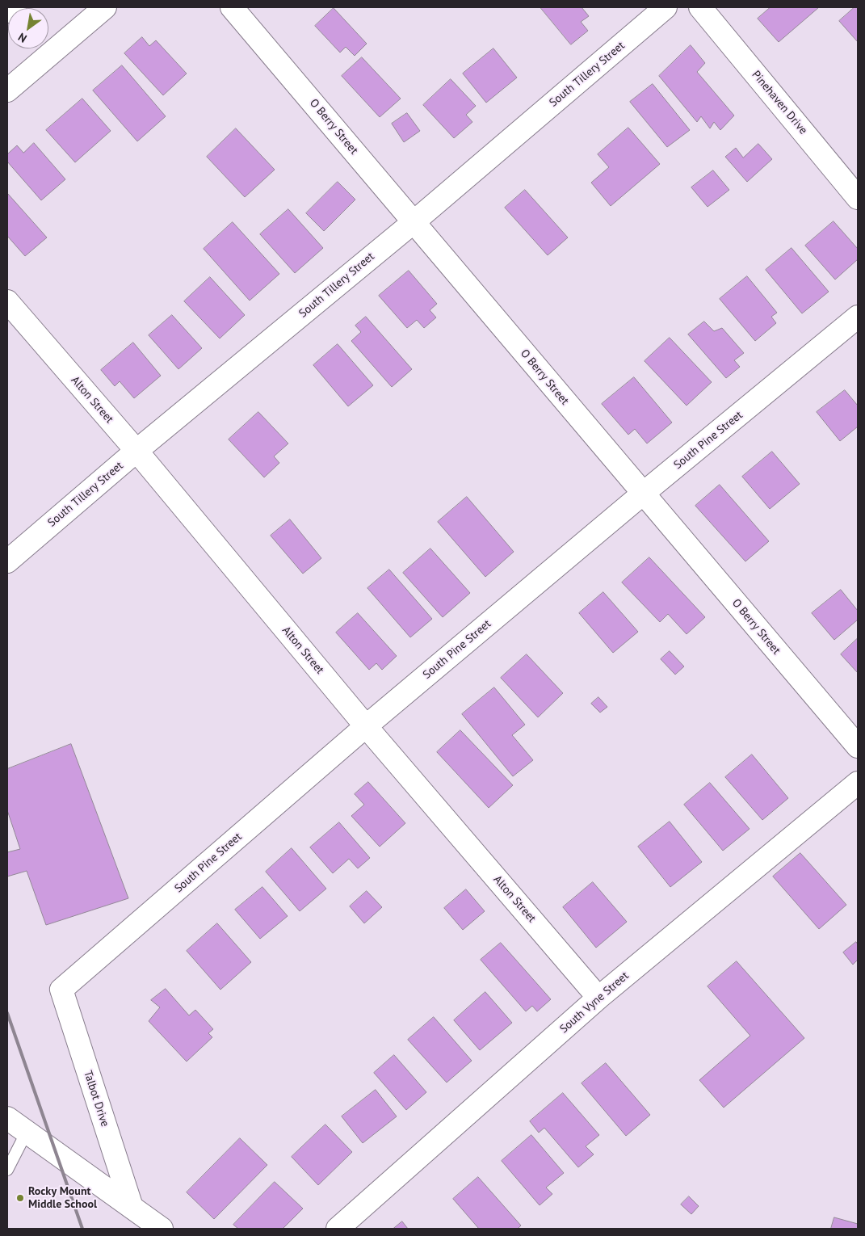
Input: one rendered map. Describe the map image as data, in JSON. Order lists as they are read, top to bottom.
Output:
{
  "streets": {
    "street": [
      "South Tillery Street",
      "Pinehaven Drive",
      "O Berry Street",
      "Alton Street",
      "South Pine Street",
      "South Vyne Street",
      "Talbot Drive"
    ]
  },
  "crossings": [
    ["South Tillery Street", "O Berry Street"],
    ["South Tillery Street", "Alton Street"],
    ["O Berry Street", "South Pine Street"],
    ["Alton Street", "South Pine Street"],
    ["Alton Street", "South Vyne Street"],
    ["South Pine Street", "Talbot Drive"]
  ],
  "places": ["Rocky Mount Middle School"],
  "north": "bottom left"
}
